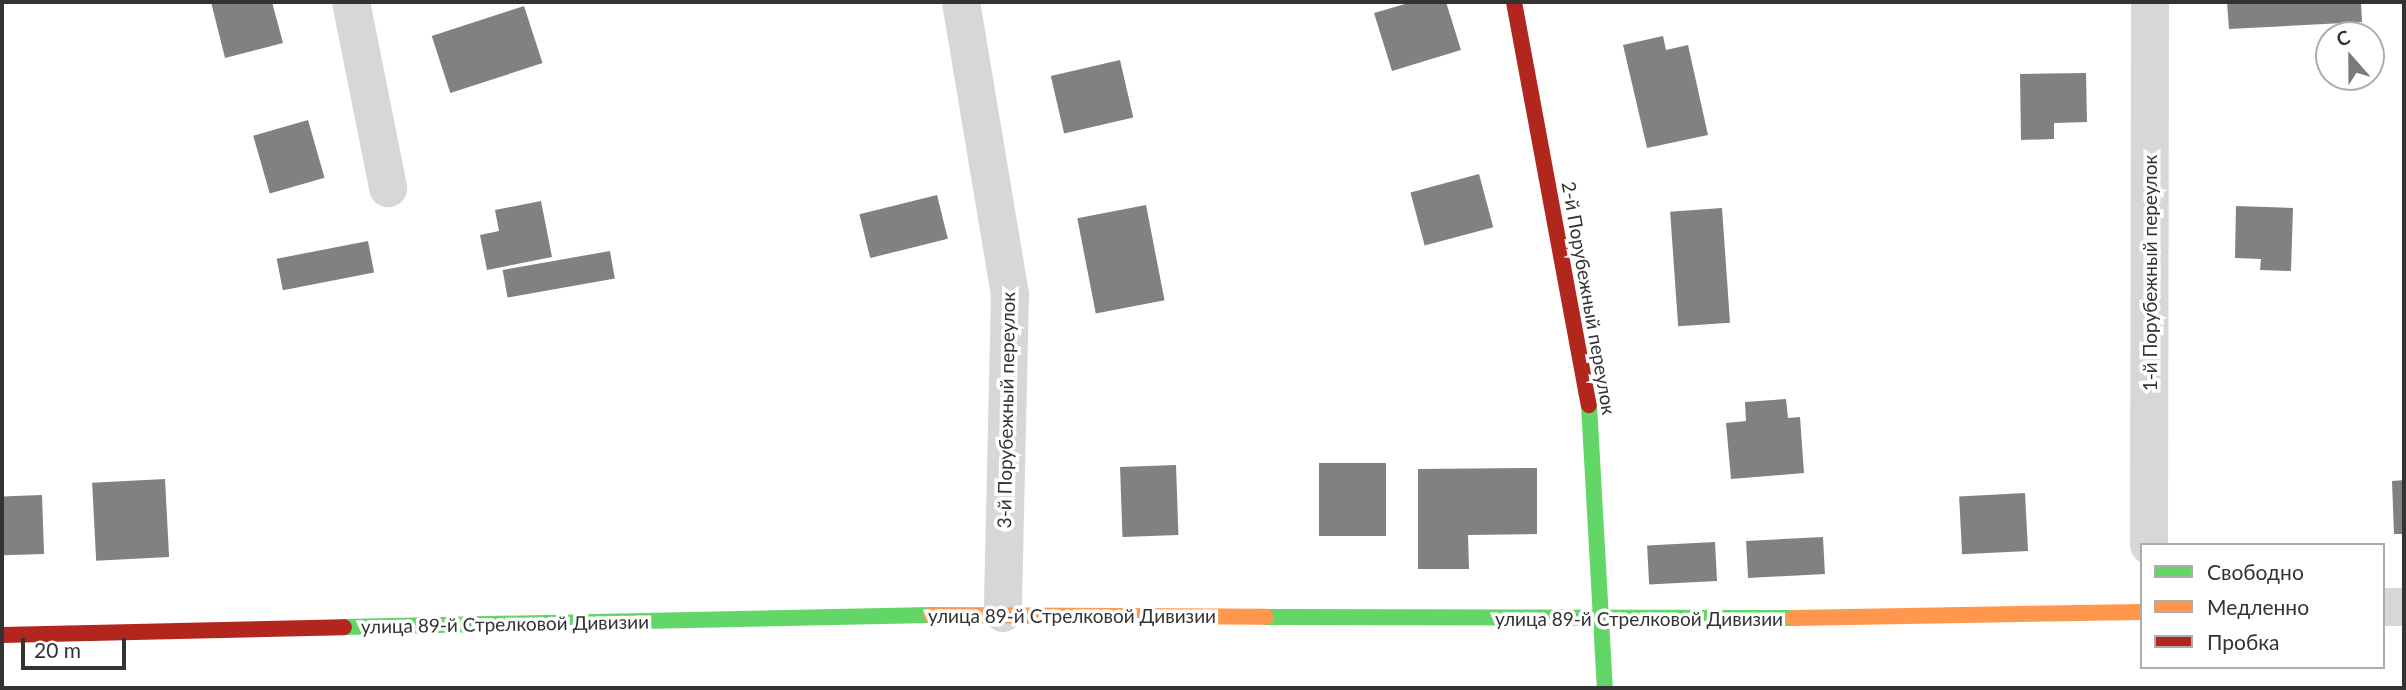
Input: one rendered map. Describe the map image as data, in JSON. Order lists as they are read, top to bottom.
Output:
{
  "streets": {
    "street": [
      "1-й Порубежный переулок",
      "2-й Порубежный переулок",
      "3-й Порубежный переулок",
      "улица 89-й Стрелковой Дивизии"
    ]
  },
  "crossings": [
    ["2-й Порубежный переулок", "улица 89-й Стрелковой Дивизии"],
    ["3-й Порубежный переулок", "улица 89-й Стрелковой Дивизии"]
  ],
  "legend": ["Свободно", "Медленно", "Пробка"],
  "scale_bar": "20 m",
  "north": "top"
}
